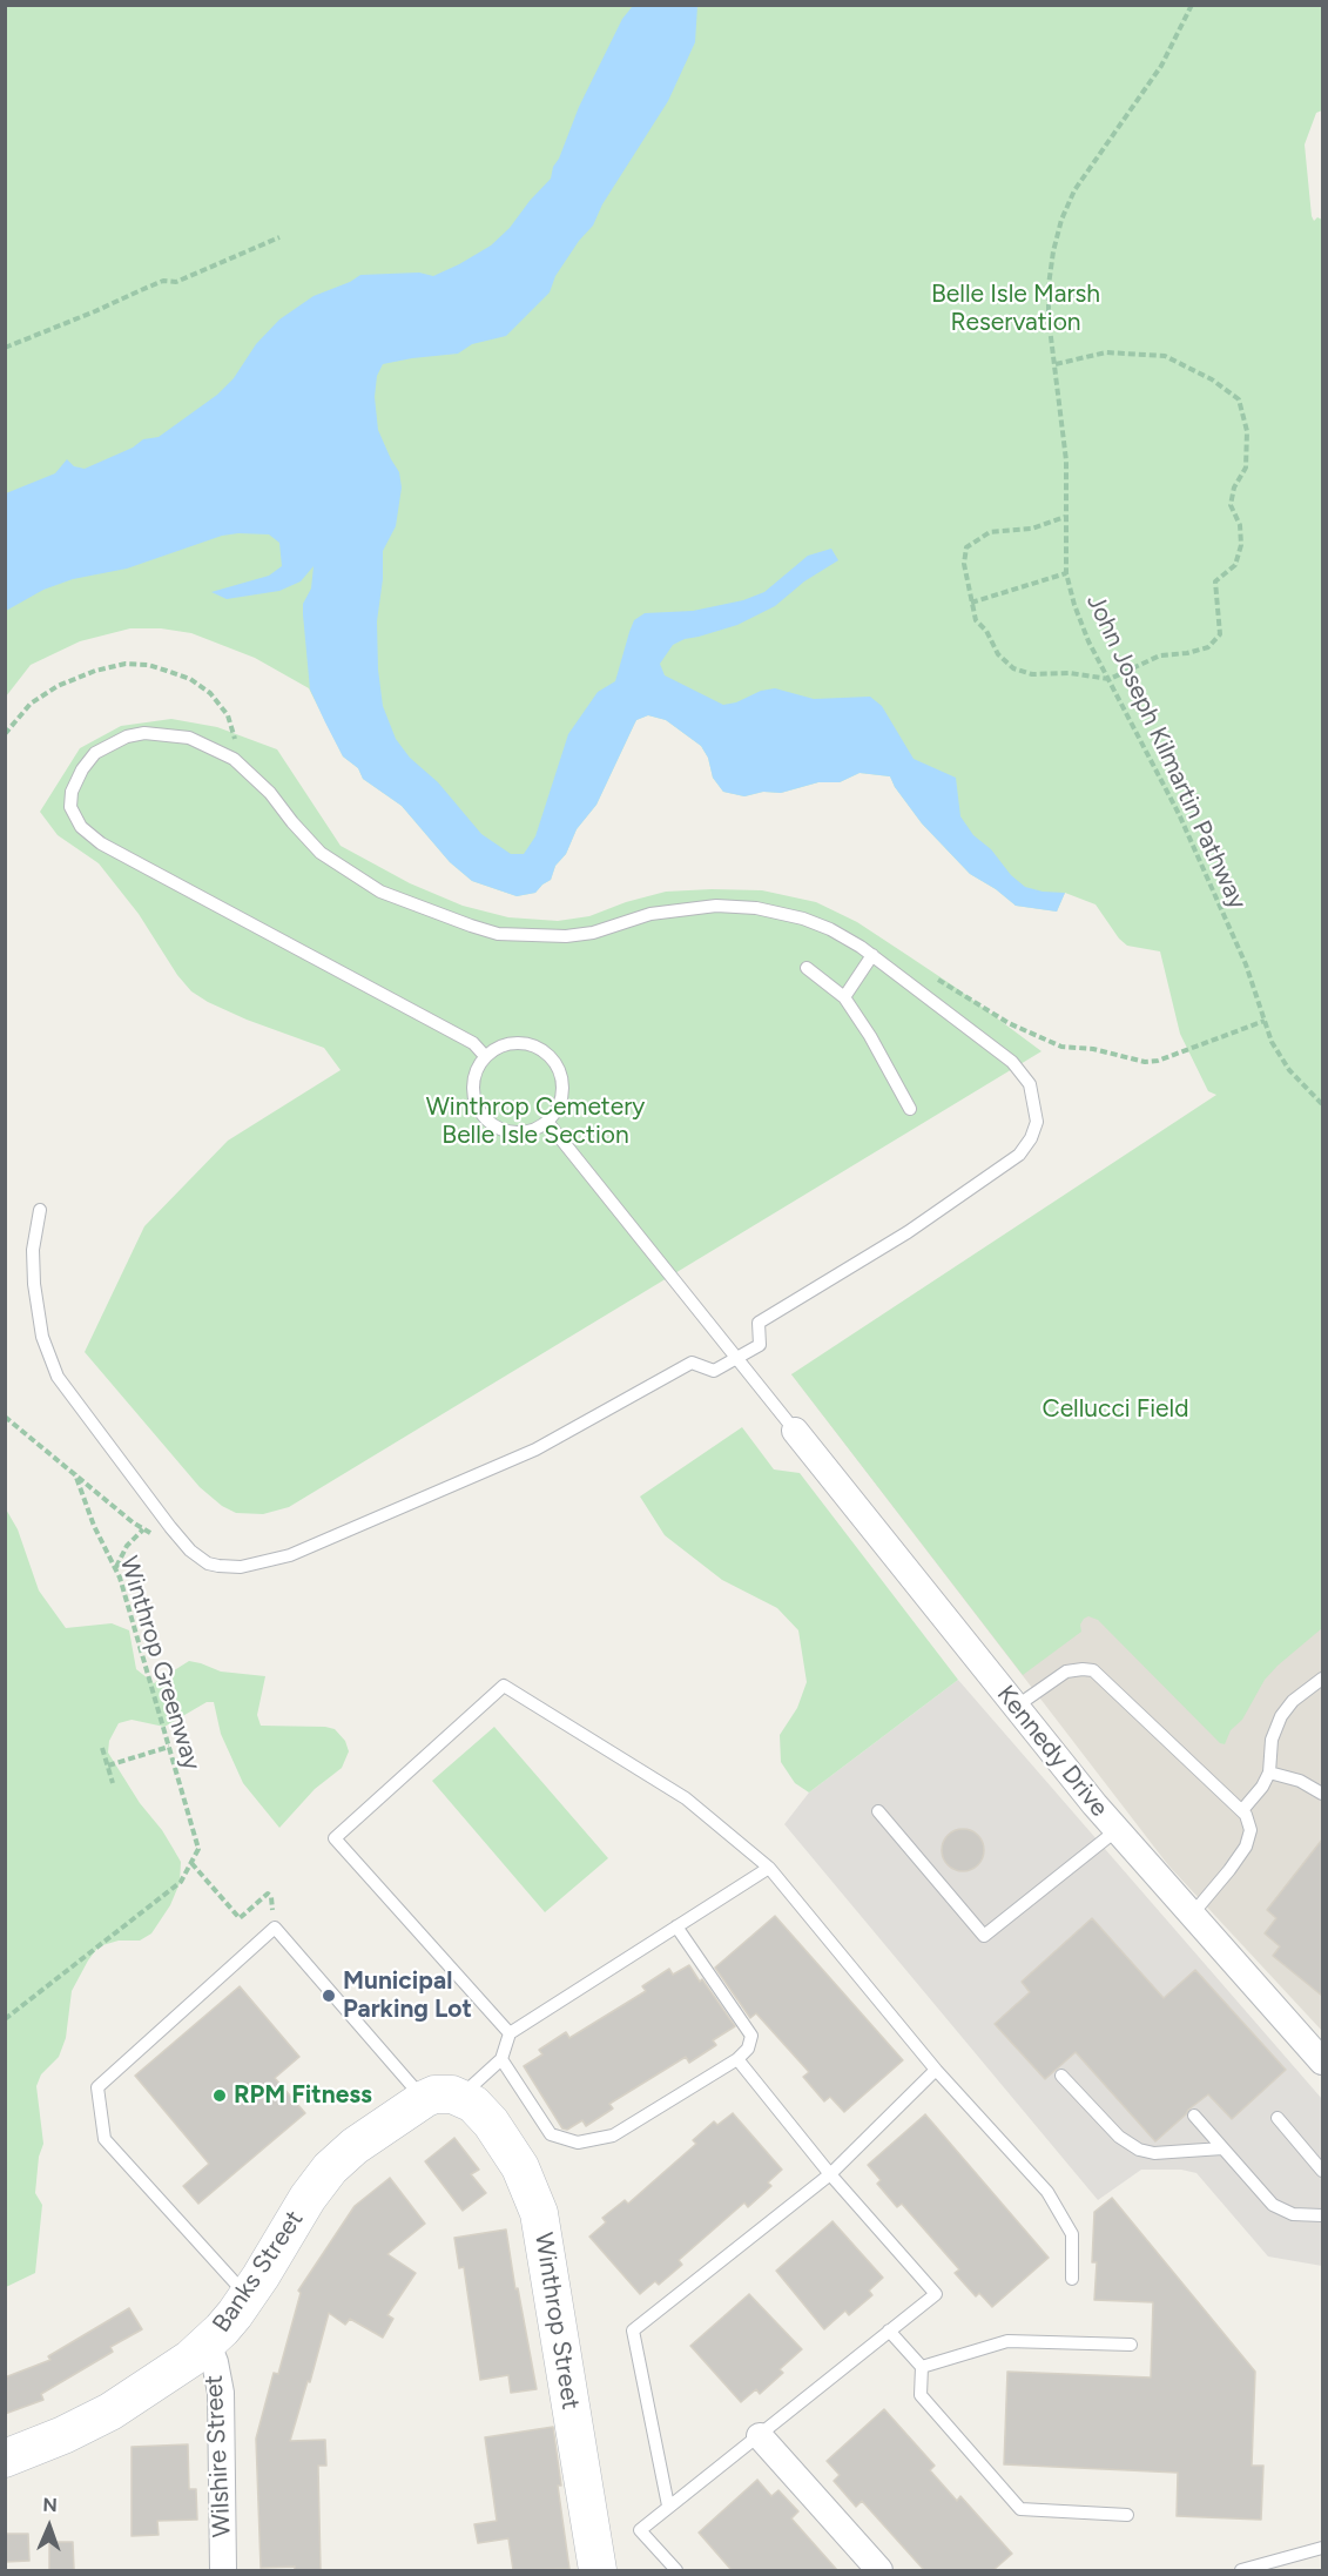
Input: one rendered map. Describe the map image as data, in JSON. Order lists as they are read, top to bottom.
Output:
{
  "streets": {
    "street": [
      "Kennedy Drive",
      "Banks Street",
      "Winthrop Street",
      "Wilshire Street"
    ],
    "path": ["John Joseph Kilmartin Pathway", "Winthrop Greenway"]
  },
  "crossings": [
    ["Banks Street", "Winthrop Street"],
    ["Banks Street", "Wilshire Street"]
  ],
  "parks": ["Belle Isle Marsh Reservation", "Winthrop Cemetery Belle Isle Section", "Cellucci Field"],
  "places": ["Municipal Parking Lot", "RPM Fitness"],
  "north": "top"
}
